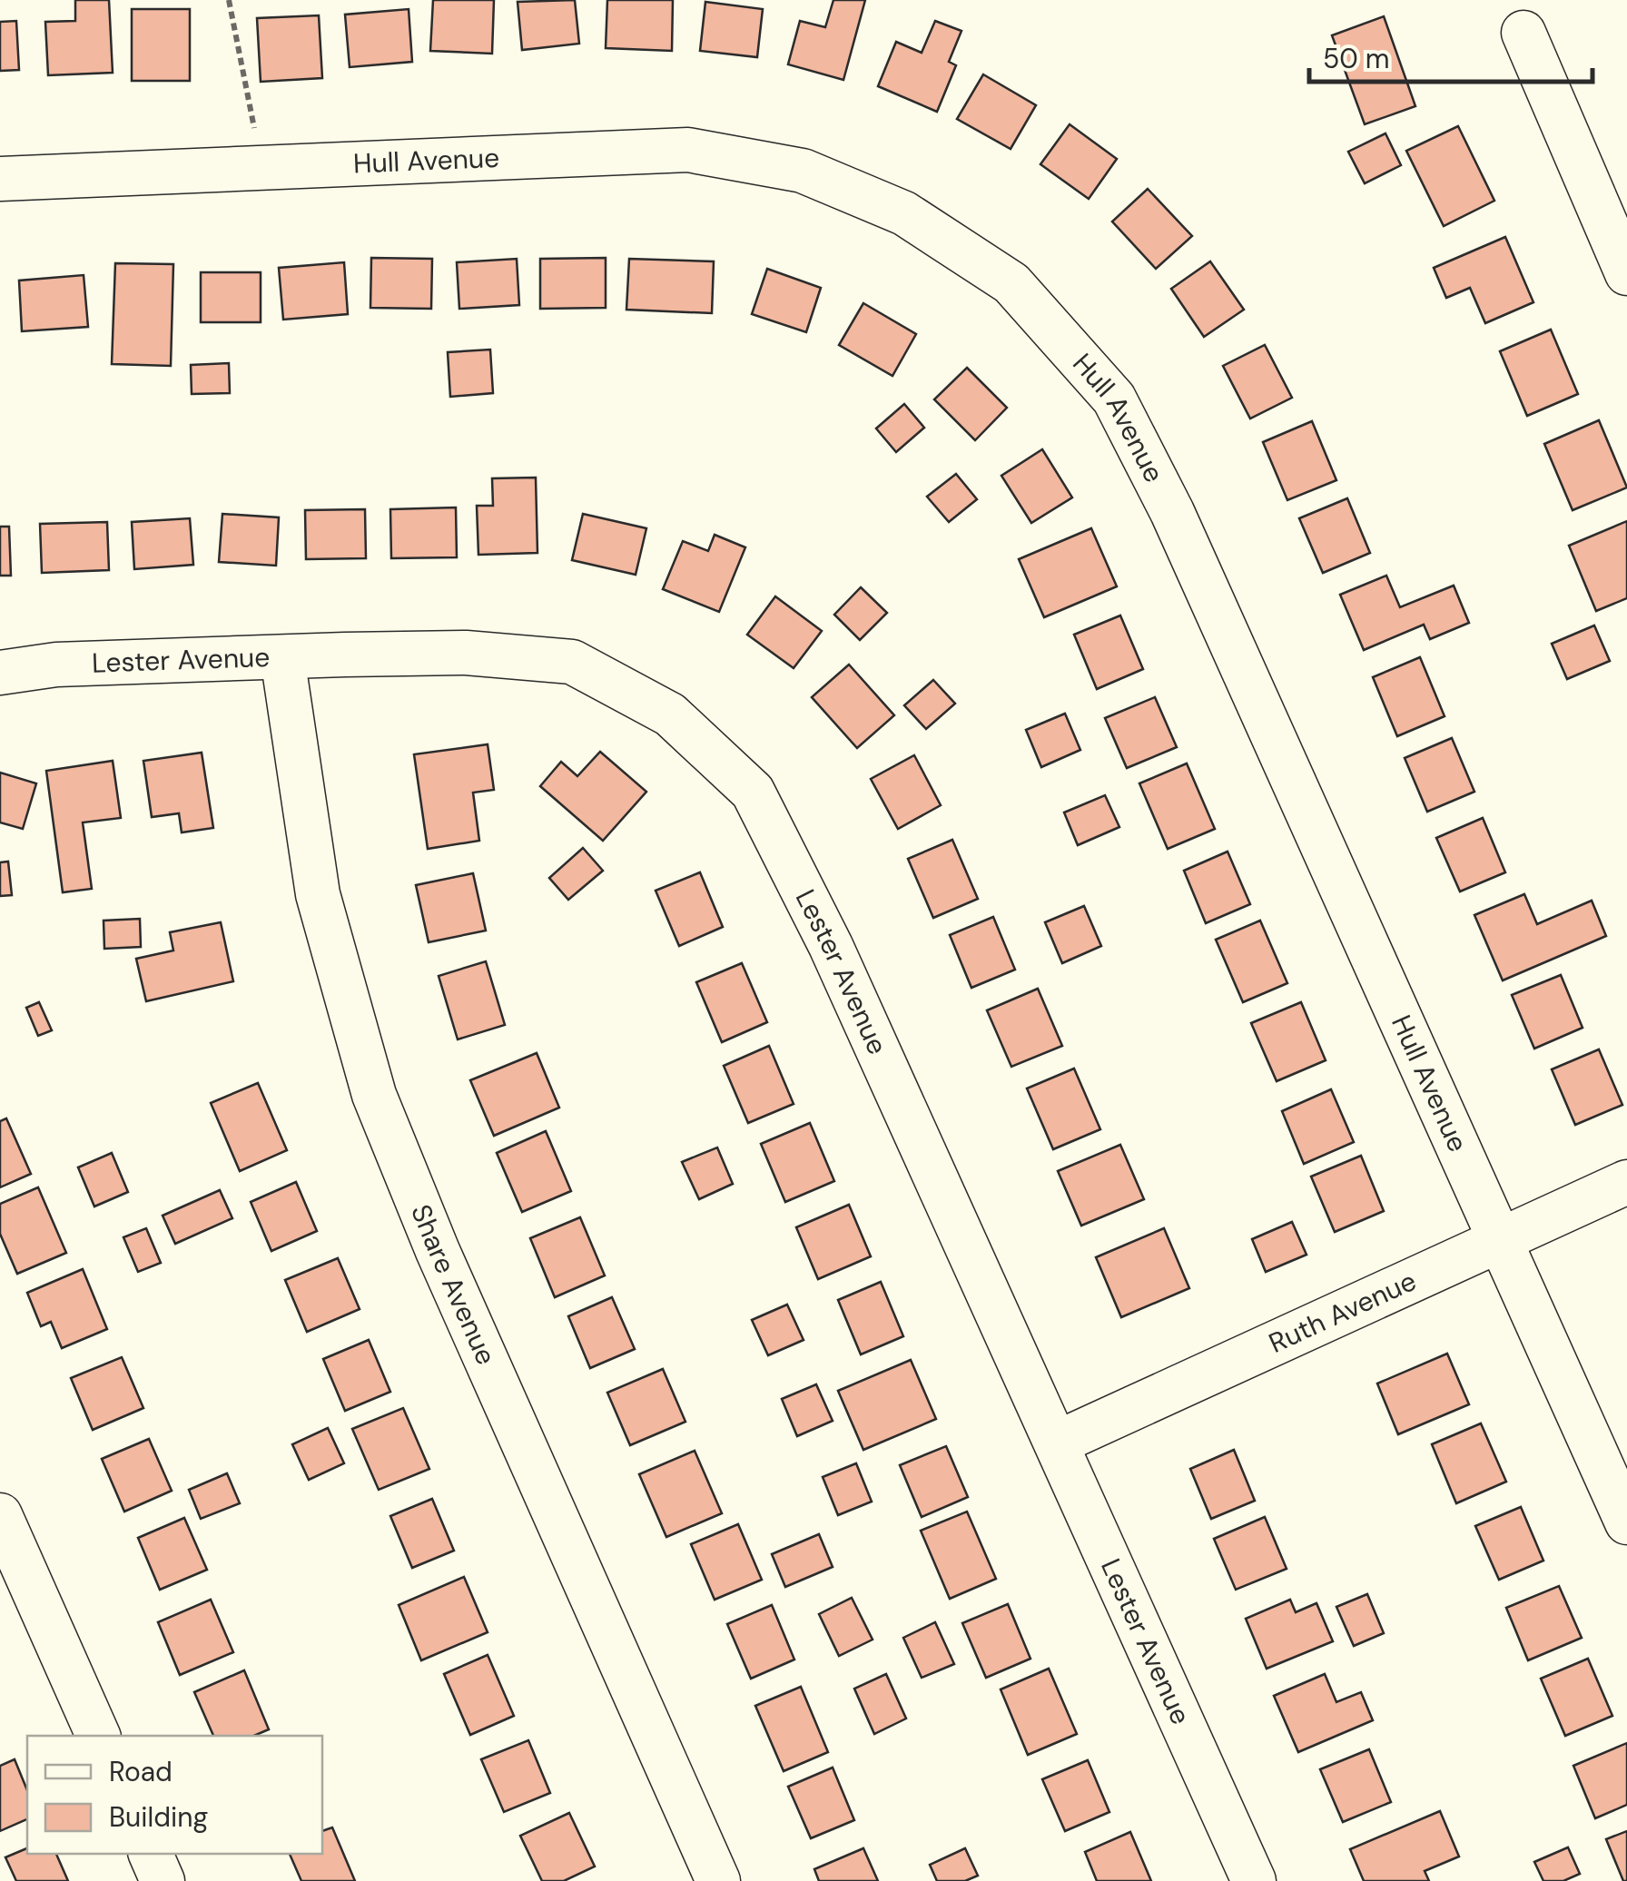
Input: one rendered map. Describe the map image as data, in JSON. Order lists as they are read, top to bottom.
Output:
{
  "streets": {
    "street": [
      "Hull Avenue",
      "Lester Avenue",
      "Share Avenue",
      "Ruth Avenue"
    ]
  },
  "crossings": [
    ["Hull Avenue", "Ruth Avenue"],
    ["Lester Avenue", "Share Avenue"],
    ["Lester Avenue", "Ruth Avenue"]
  ],
  "legend": ["Road", "Building"],
  "scale_bar": "50 m"
}
